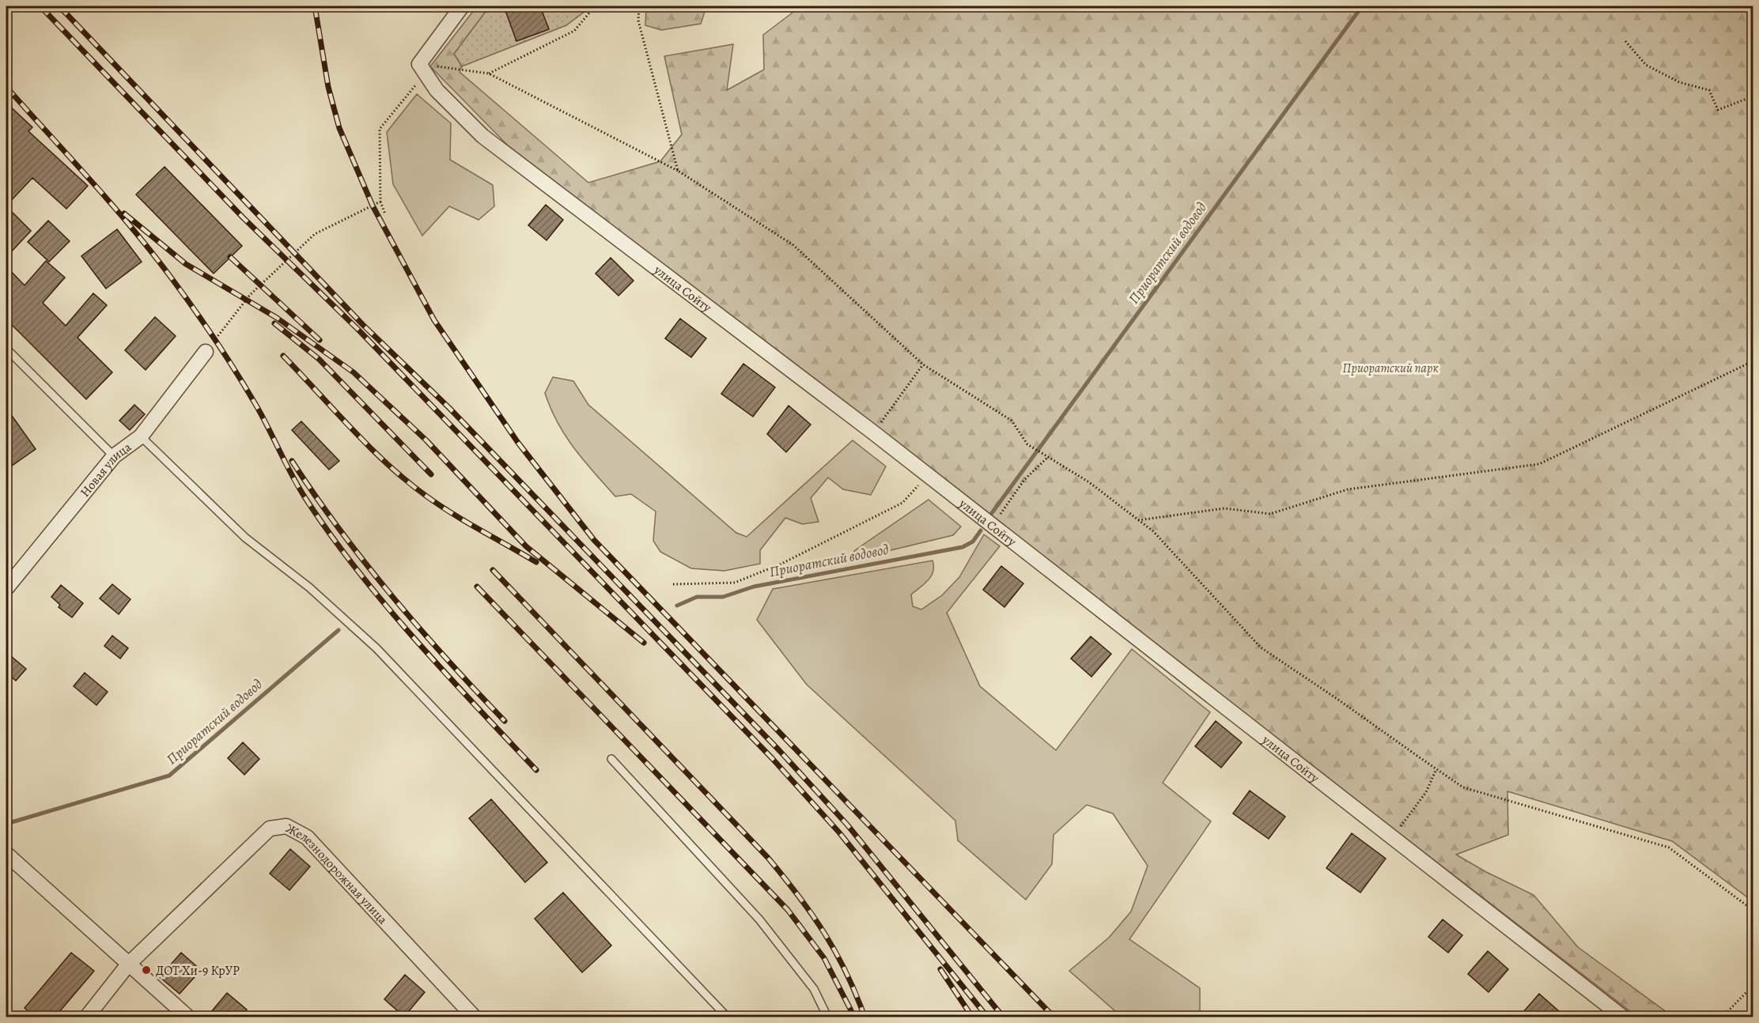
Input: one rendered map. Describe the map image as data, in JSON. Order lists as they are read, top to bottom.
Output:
{
  "streets": {
    "street": ["улица Сойту", "Новая улица", "Железнодорожная улица"]
  },
  "water": ["Приоратский водовод"],
  "parks": ["Приоратский парк"],
  "places": ["ДОТ Хи-9 КрУР"]
}
